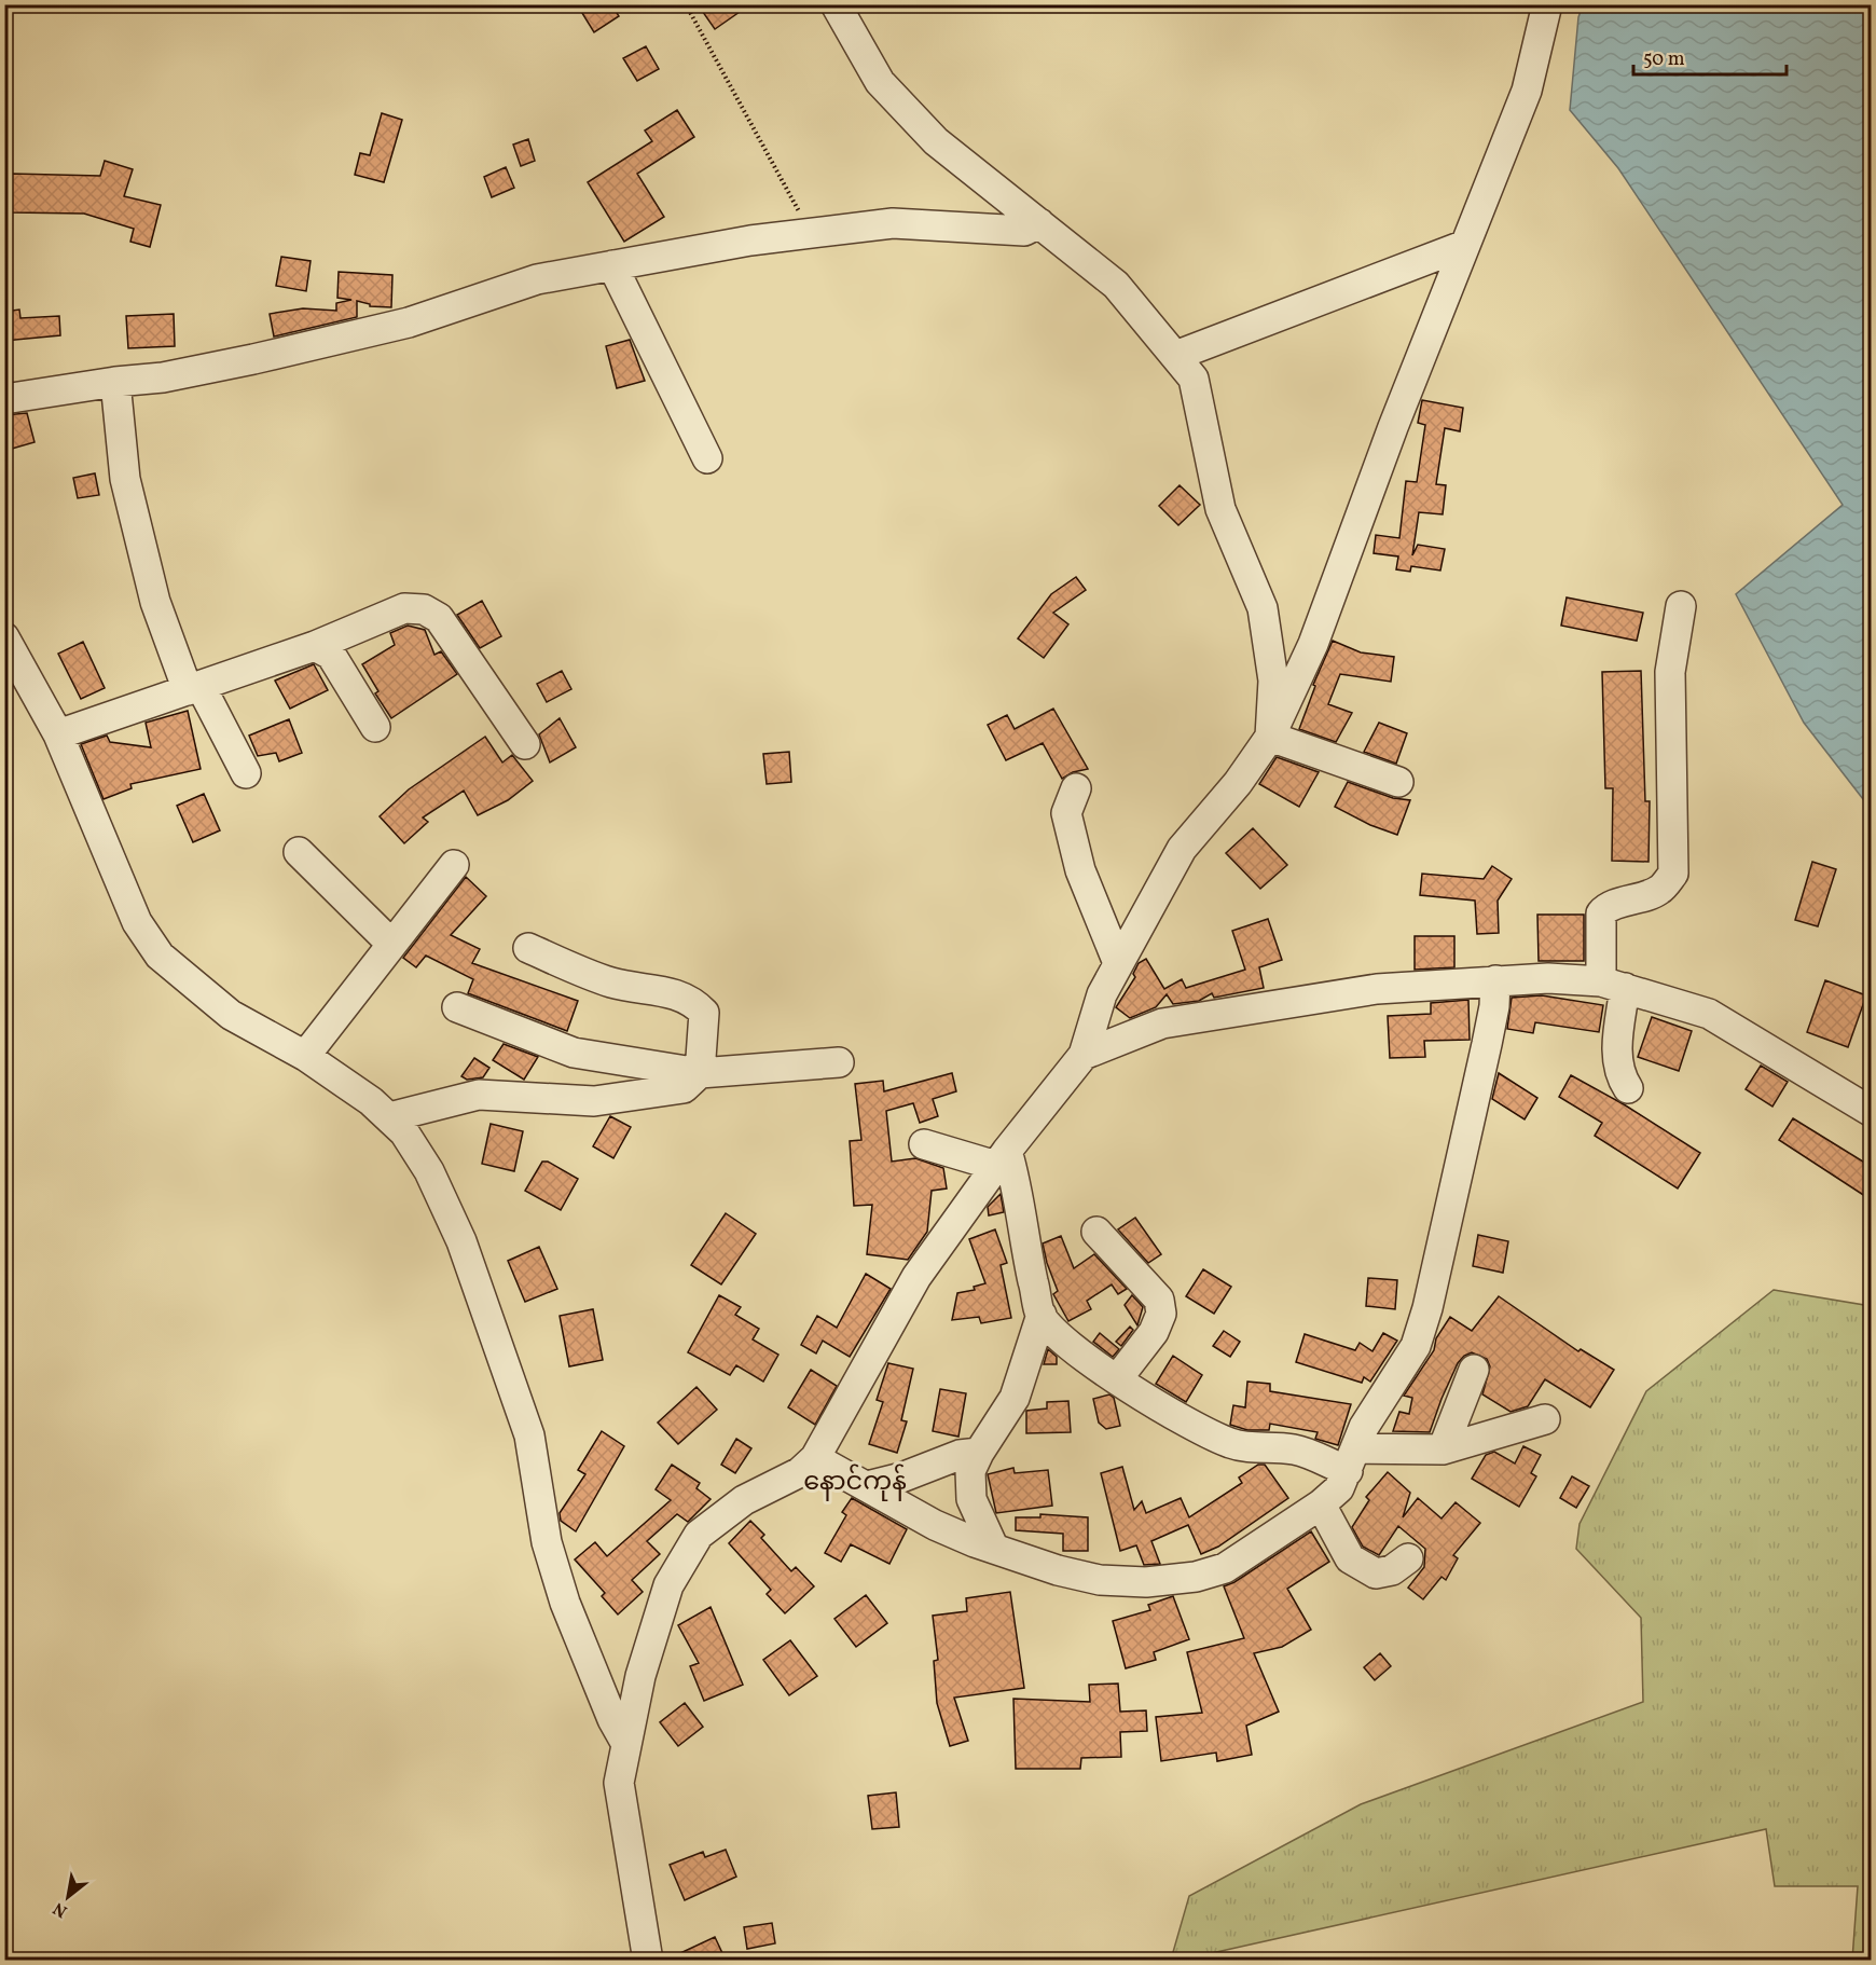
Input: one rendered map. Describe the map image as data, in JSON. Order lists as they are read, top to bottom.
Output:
{
  "districts": ["နောင်ကုန်"],
  "scale_bar": "50 m",
  "north": "bottom left"
}
